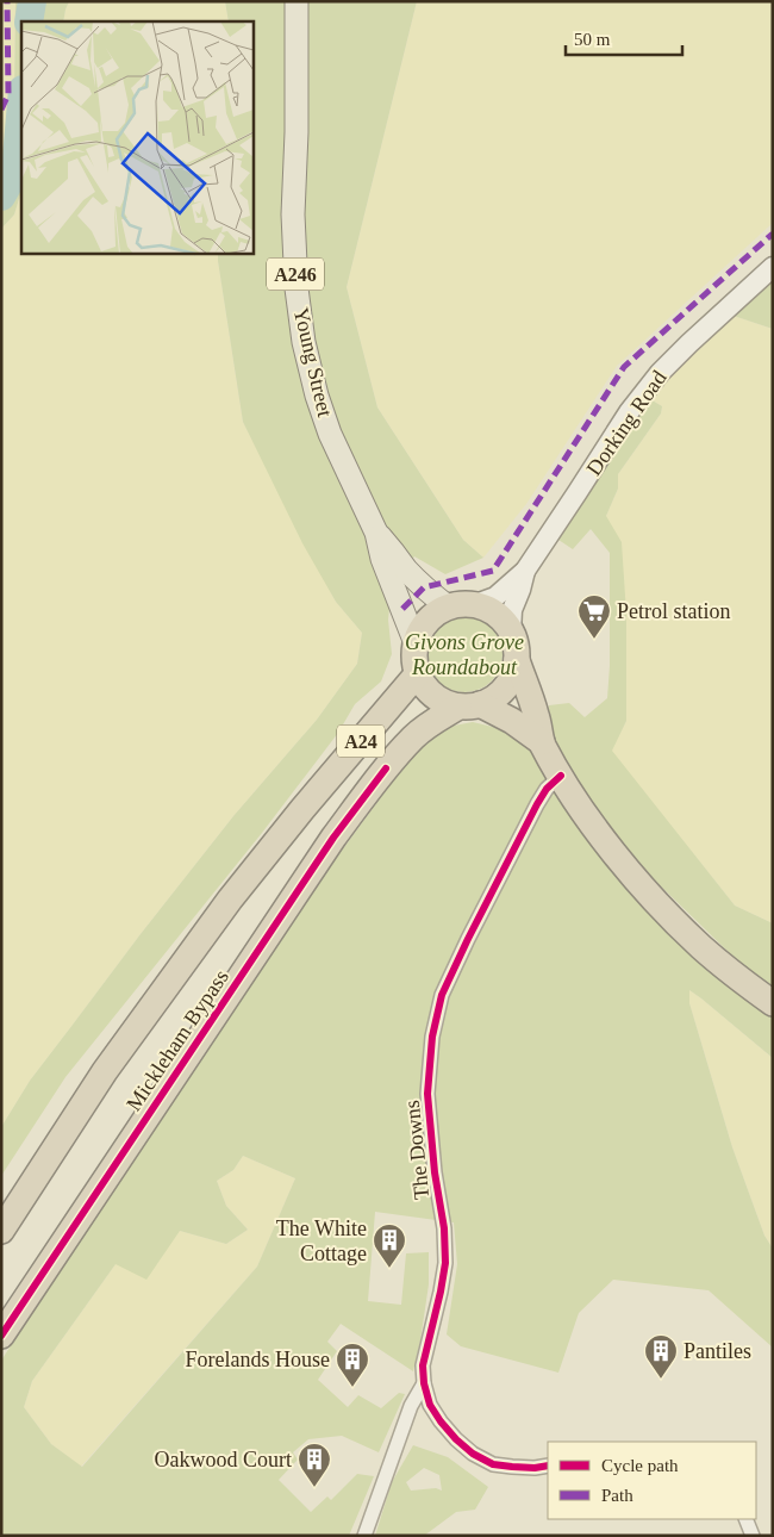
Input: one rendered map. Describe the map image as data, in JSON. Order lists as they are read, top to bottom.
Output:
{
  "streets": {
    "highway": ["A24", "Mickleham Bypass"],
    "main road": ["A246", "Young Street", "Dorking Road"],
    "street": ["The Downs"]
  },
  "crossings": [
    ["Young Street", "Dorking Road"],
    ["Young Street", "Mickleham Bypass"],
    ["Dorking Road", "Mickleham Bypass"]
  ],
  "parks": ["Givons Grove Roundabout"],
  "places": {
    "supermarket": ["Petrol station"],
    "building": [
      "The White Cottage",
      "Pantiles",
      "Forelands House",
      "Oakwood Court"
    ]
  },
  "legend": ["Cycle path", "Path"],
  "scale_bar": "50 m"
}
